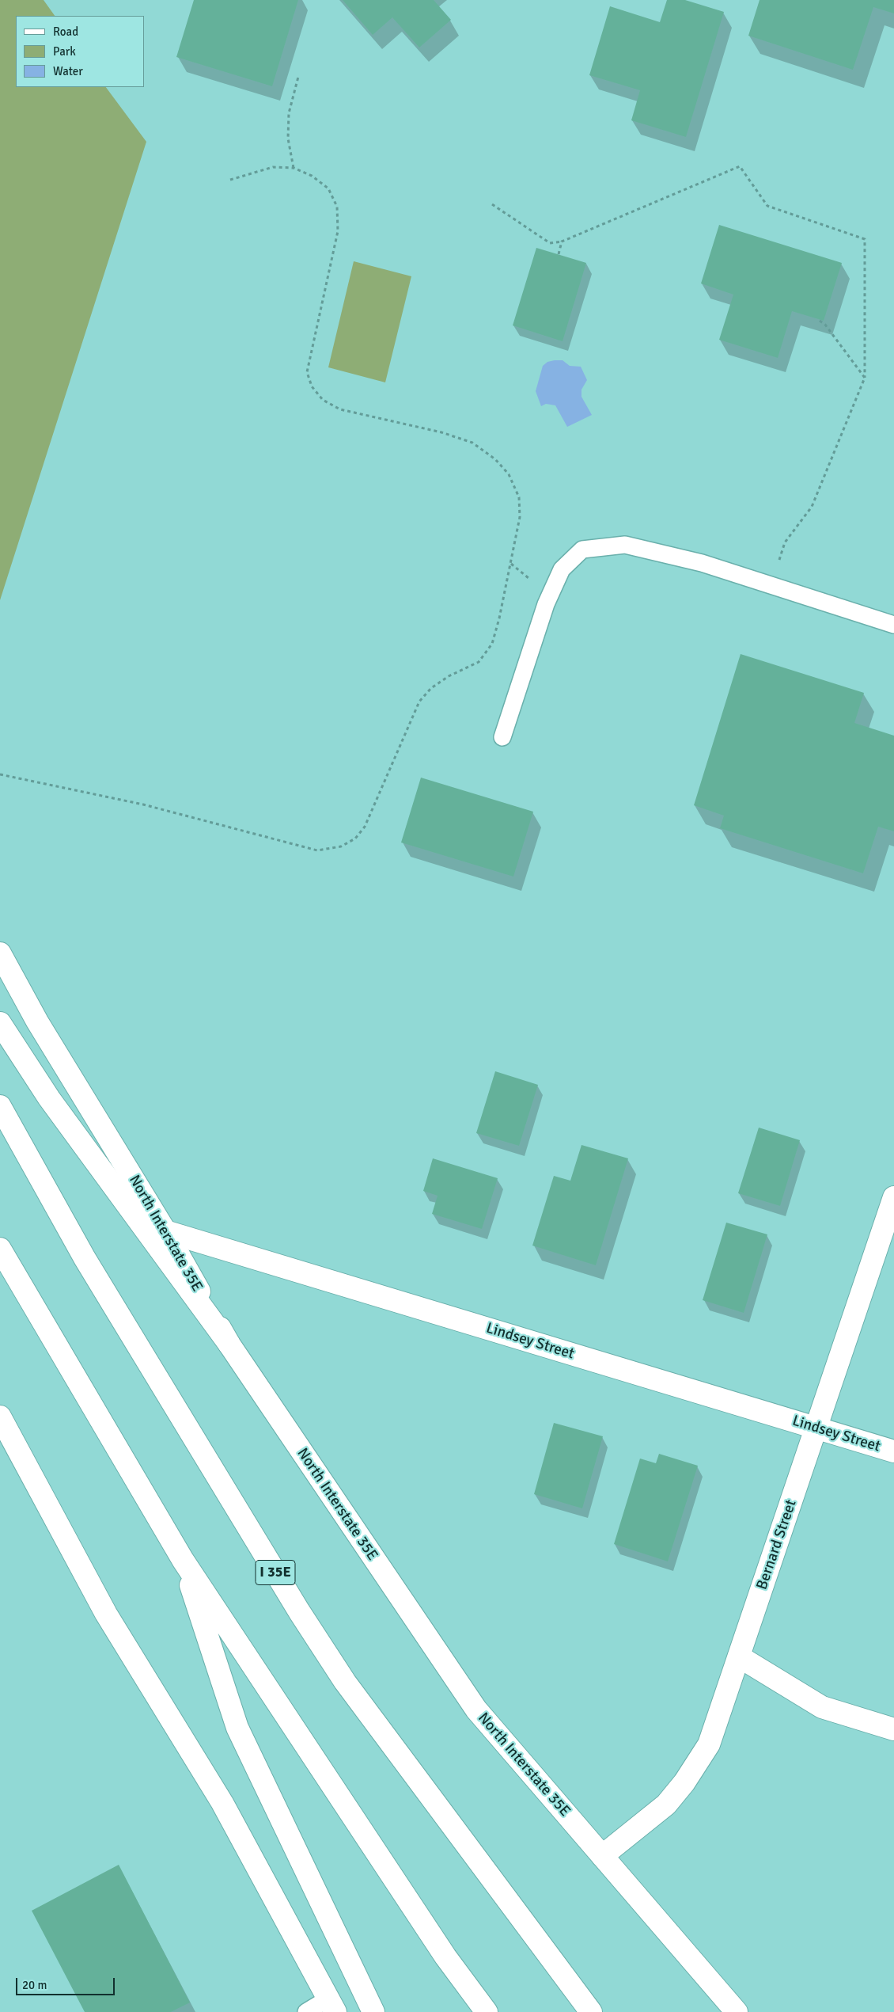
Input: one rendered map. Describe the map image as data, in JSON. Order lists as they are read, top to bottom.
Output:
{
  "streets": {
    "main road": [
      "North Interstate 35E",
      "Lindsey Street",
      "Bernard Street",
      "I 35E"
    ]
  },
  "crossings": [
    ["North Interstate 35E", "Lindsey Street"],
    ["North Interstate 35E", "Bernard Street"],
    ["Lindsey Street", "Bernard Street"]
  ],
  "legend": ["Road", "Park", "Water"],
  "scale_bar": "20 m"
}
